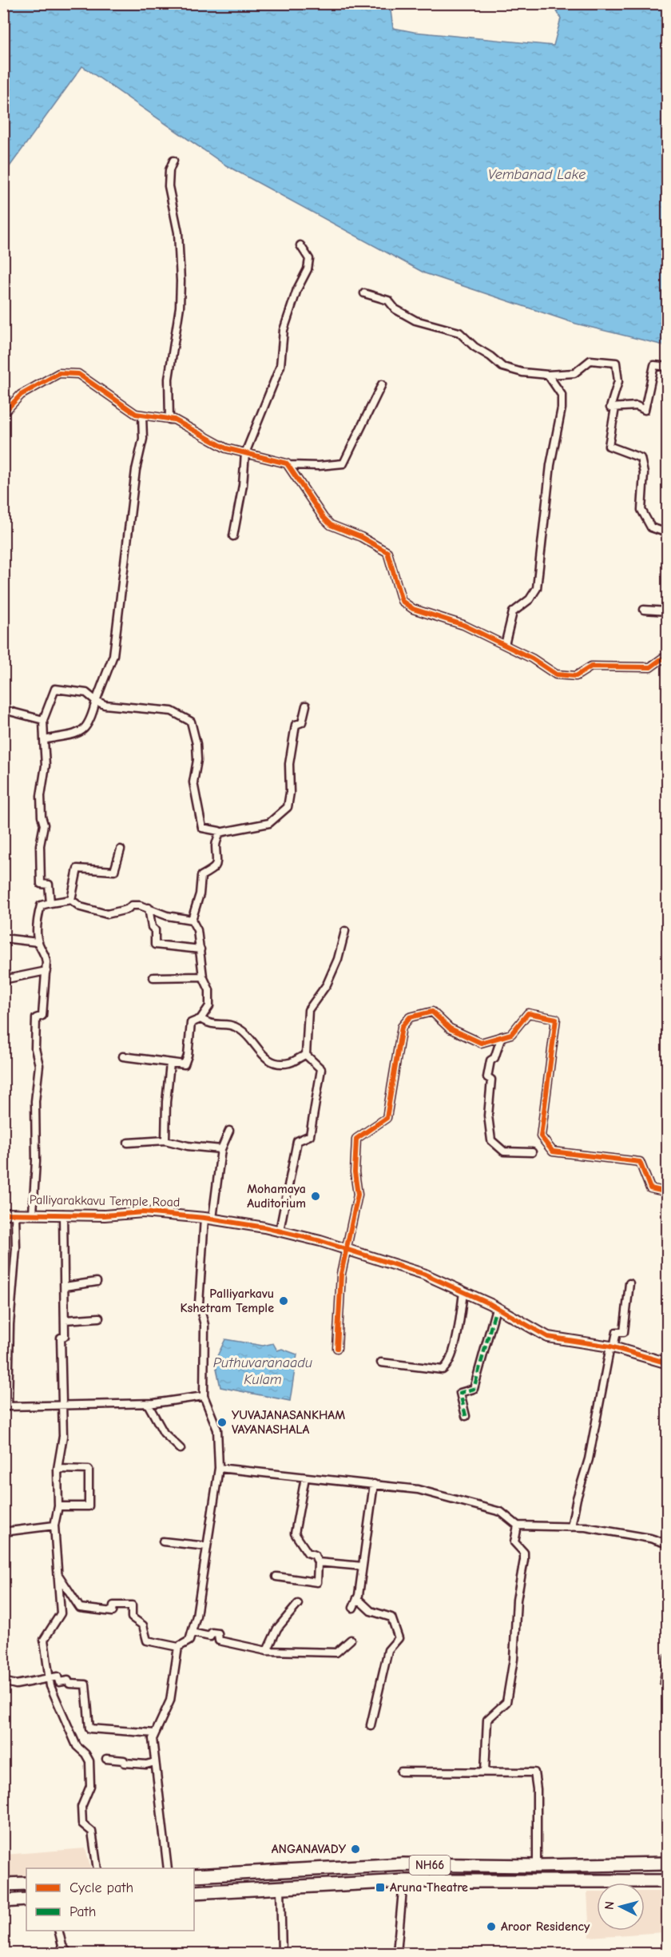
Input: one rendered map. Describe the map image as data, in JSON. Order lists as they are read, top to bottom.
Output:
{
  "streets": {
    "highway": ["NH66"],
    "street": ["Palliyarakkavu Temple Road"]
  },
  "water": ["Vembanad Lake", "Puthuvaranaadu Kulam"],
  "places": {
    "other": [
      "Mohamaya Auditorium",
      "Palliyarkavu Kshetram Temple",
      "YUVAJANASANKHAM VAYANASHALA",
      "ANGANAVADY",
      "Aroor Residency"
    ],
    "transit": ["Aruna Theatre"]
  },
  "legend": ["Cycle path", "Path"],
  "north": "left"
}
